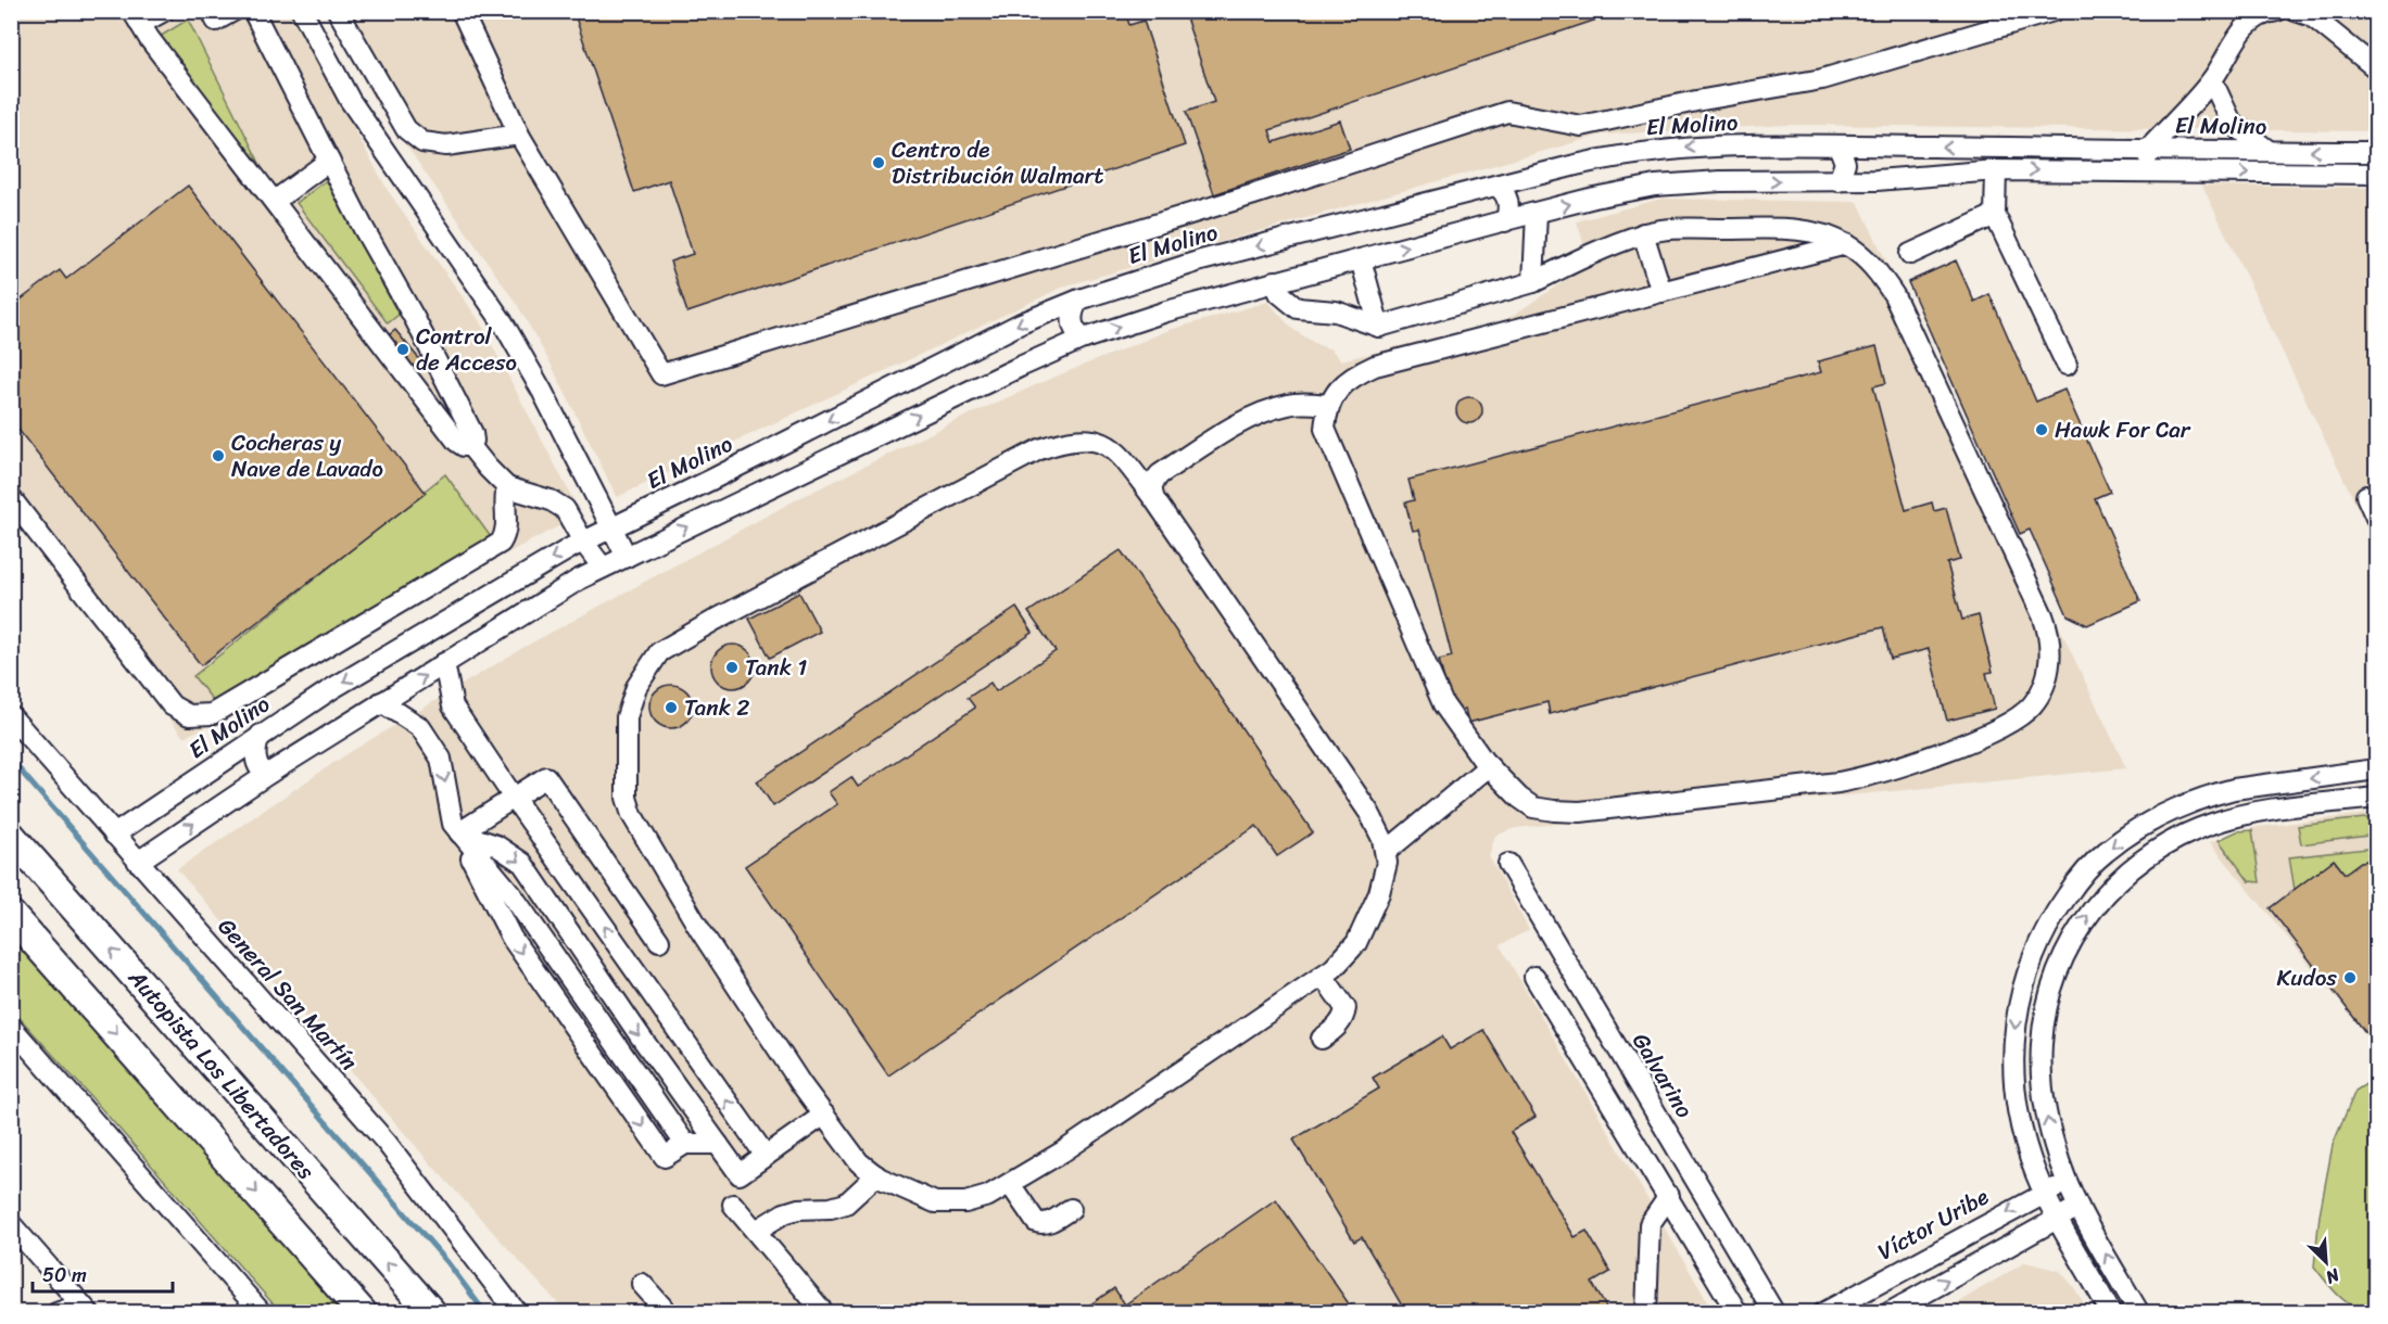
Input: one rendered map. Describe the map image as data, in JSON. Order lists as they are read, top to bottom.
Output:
{
  "streets": {
    "highway": ["Autopista Los Libertadores"],
    "street": [
      "El Molino",
      "General San Martín",
      "Galvarino",
      "Víctor Uribe"
    ]
  },
  "crossings": [
    ["El Molino", "General San Martín"]
  ],
  "places": [
    "Centro de Distribución Walmart",
    "Control de Acceso",
    "Hawk For Car",
    "Cocheras y Nave de Lavado",
    "Tank 1",
    "Tank 2",
    "Kudos"
  ],
  "scale_bar": "50 m",
  "north": "bottom right"
}
